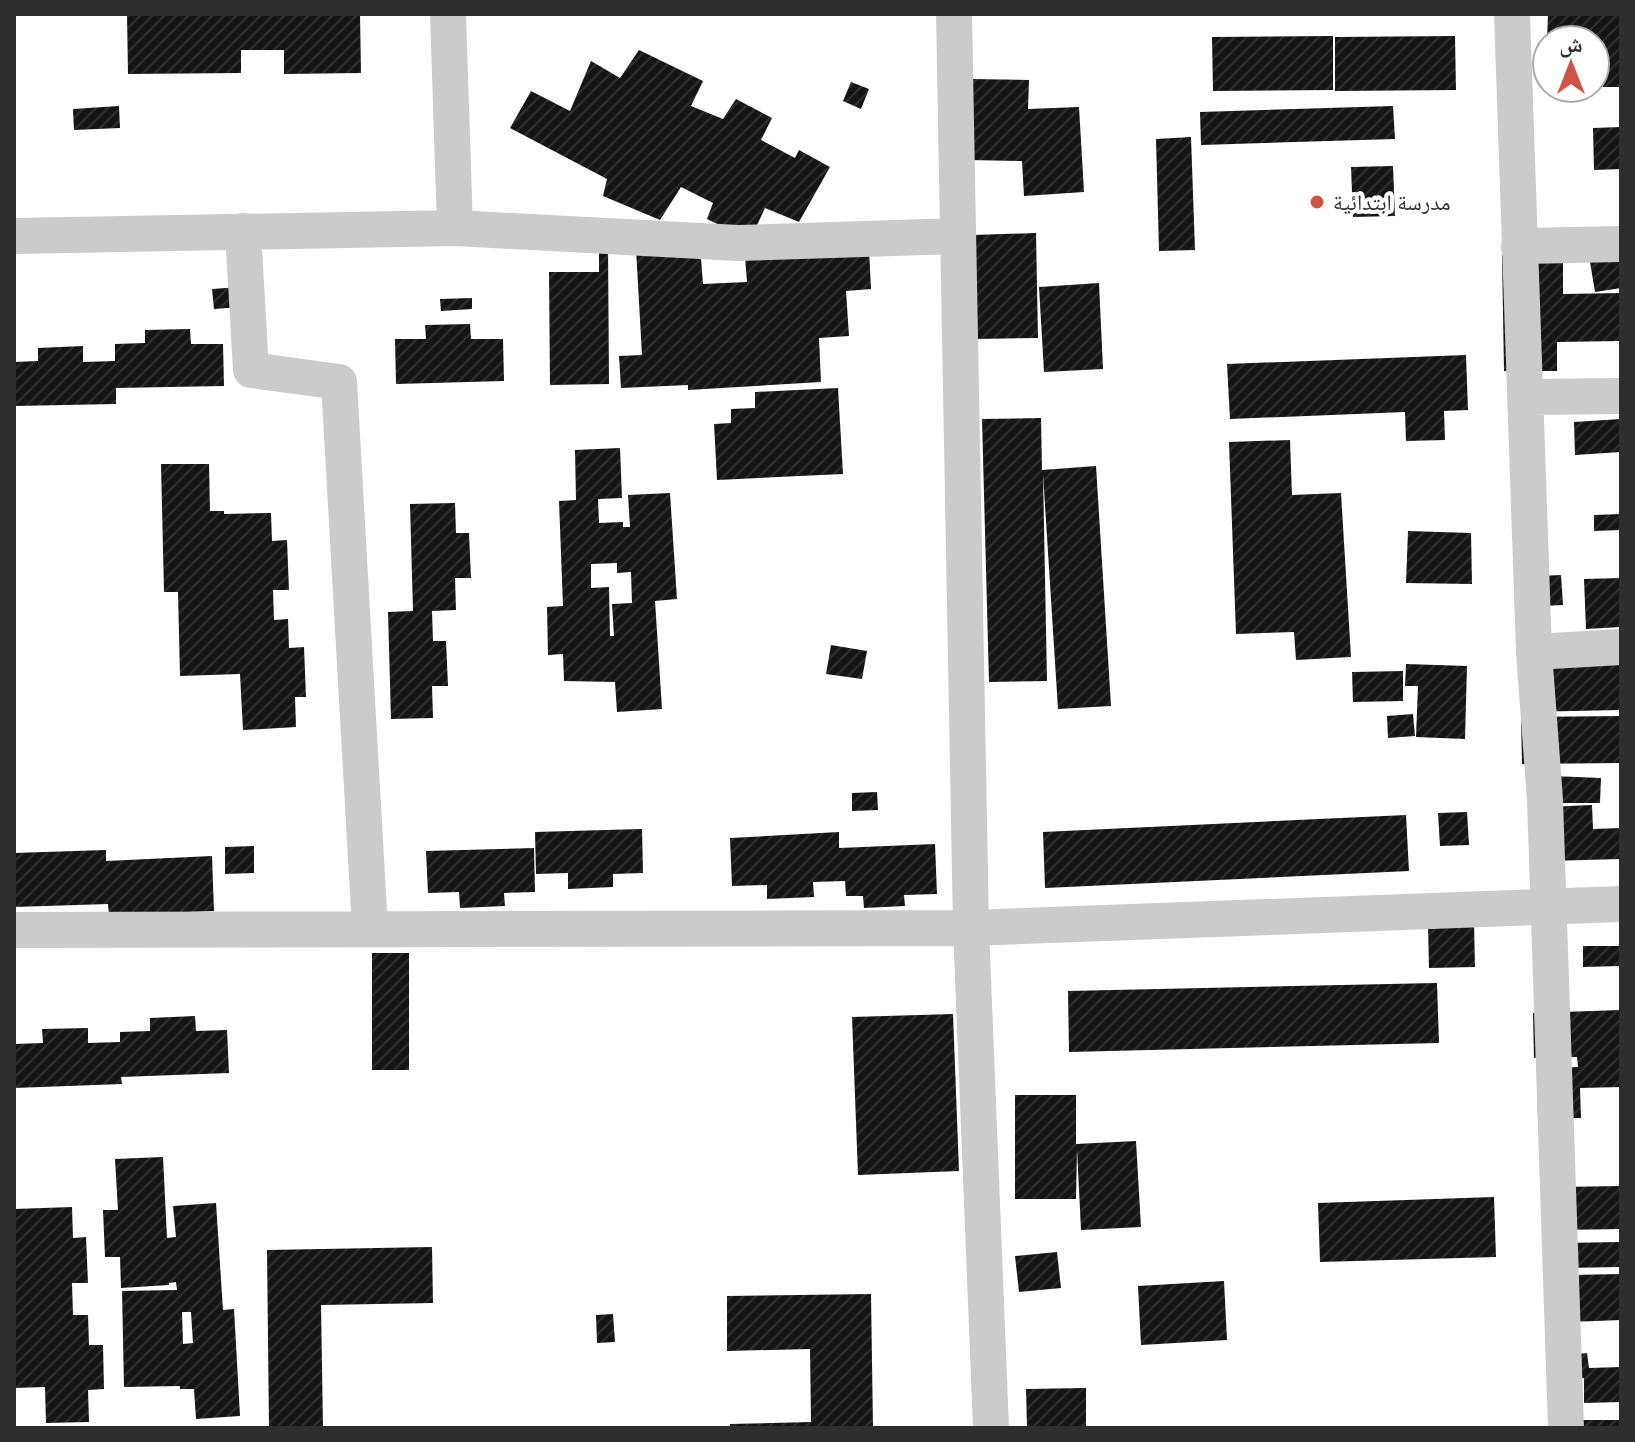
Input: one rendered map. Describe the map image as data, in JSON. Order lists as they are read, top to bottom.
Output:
{
  "places": ["مدرسة ابتدائية"],
  "north": "top"
}
